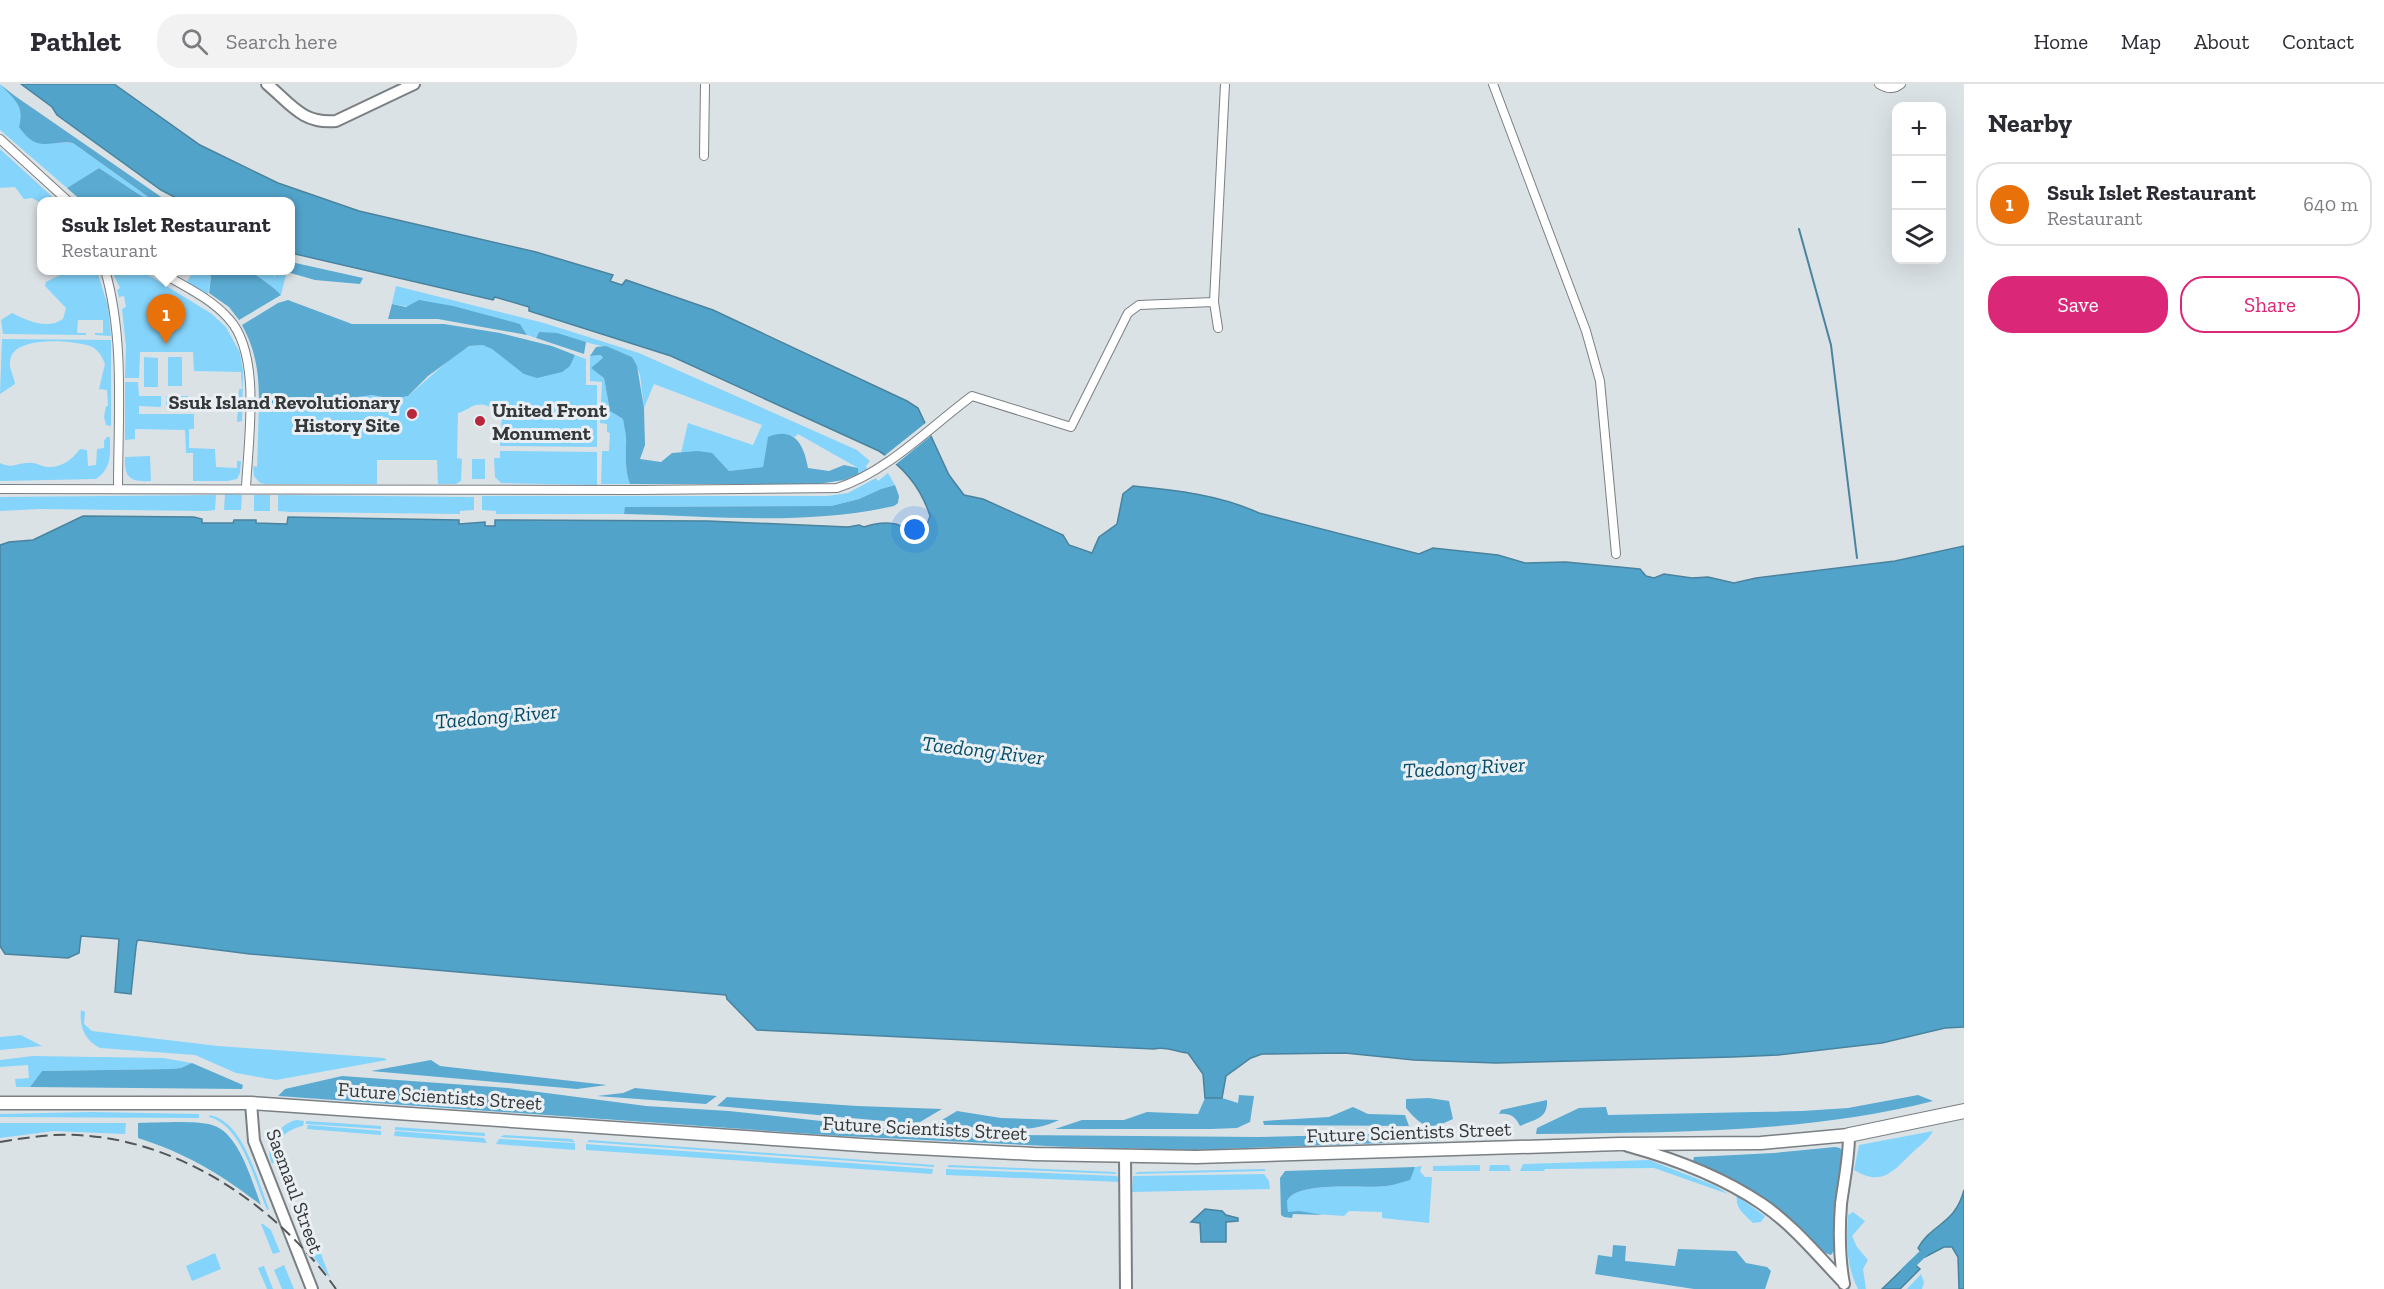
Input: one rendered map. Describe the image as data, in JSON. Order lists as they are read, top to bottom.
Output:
{
  "streets": {
    "main road": ["Future Scientists Street", "Saemaul Street"]
  },
  "crossings": [
    ["Future Scientists Street", "Saemaul Street"]
  ],
  "water": ["Taedong River"],
  "places": ["Ssuk Island Revolutionary History Site", "United Front Monument"],
  "page": {
    "header": "Pathlet",
    "search": "Search here",
    "nav": [
      "Home",
      "Map",
      "About",
      "Contact"
    ],
    "heading": "Nearby",
    "map_buttons": ["+", "−"],
    "list": [
      {
        "mark": "1",
        "name": "Ssuk Islet Restaurant",
        "note": "Restaurant",
        "value": "640 m"
      }
    ],
    "popup": ["Ssuk Islet Restaurant", "Restaurant"],
    "buttons": ["Save", "Share"],
    "pins": "1"
  }
}
